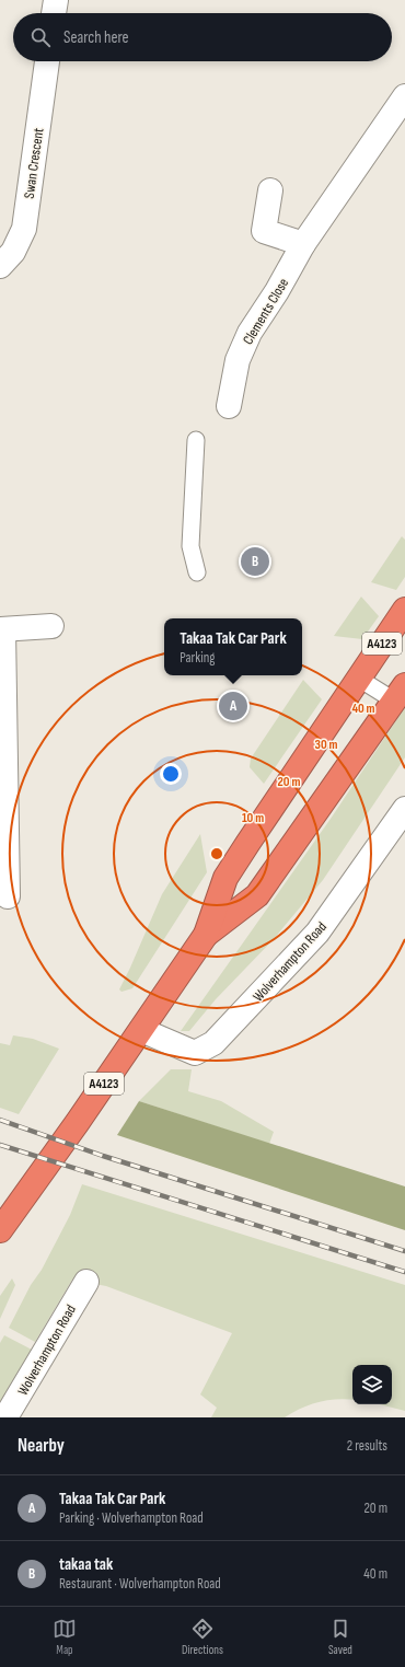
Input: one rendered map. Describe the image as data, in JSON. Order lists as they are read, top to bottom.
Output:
{
  "streets": {
    "highway": ["A4123"],
    "street": ["Swan Crescent", "Clements Close", "Wolverhampton Road"]
  },
  "crossings": [
    ["A4123", "Wolverhampton Road"]
  ],
  "page": {
    "search": "Search here",
    "pins": ["B", "A"],
    "popup": ["Takaa Tak Car Park", "Parking"],
    "heading": ["Nearby", "2 results"],
    "list": [
      {
        "mark": "A",
        "name": "Takaa Tak Car Park",
        "note": "Parking · Wolverhampton Road",
        "value": "20 m"
      },
      {
        "mark": "B",
        "name": "takaa tak",
        "note": "Restaurant · Wolverhampton Road",
        "value": "40 m"
      }
    ],
    "nav": ["Map", "Directions", "Saved"]
  },
  "rings": [
    "40 m",
    "30 m",
    "20 m",
    "10 m"
  ]
}
